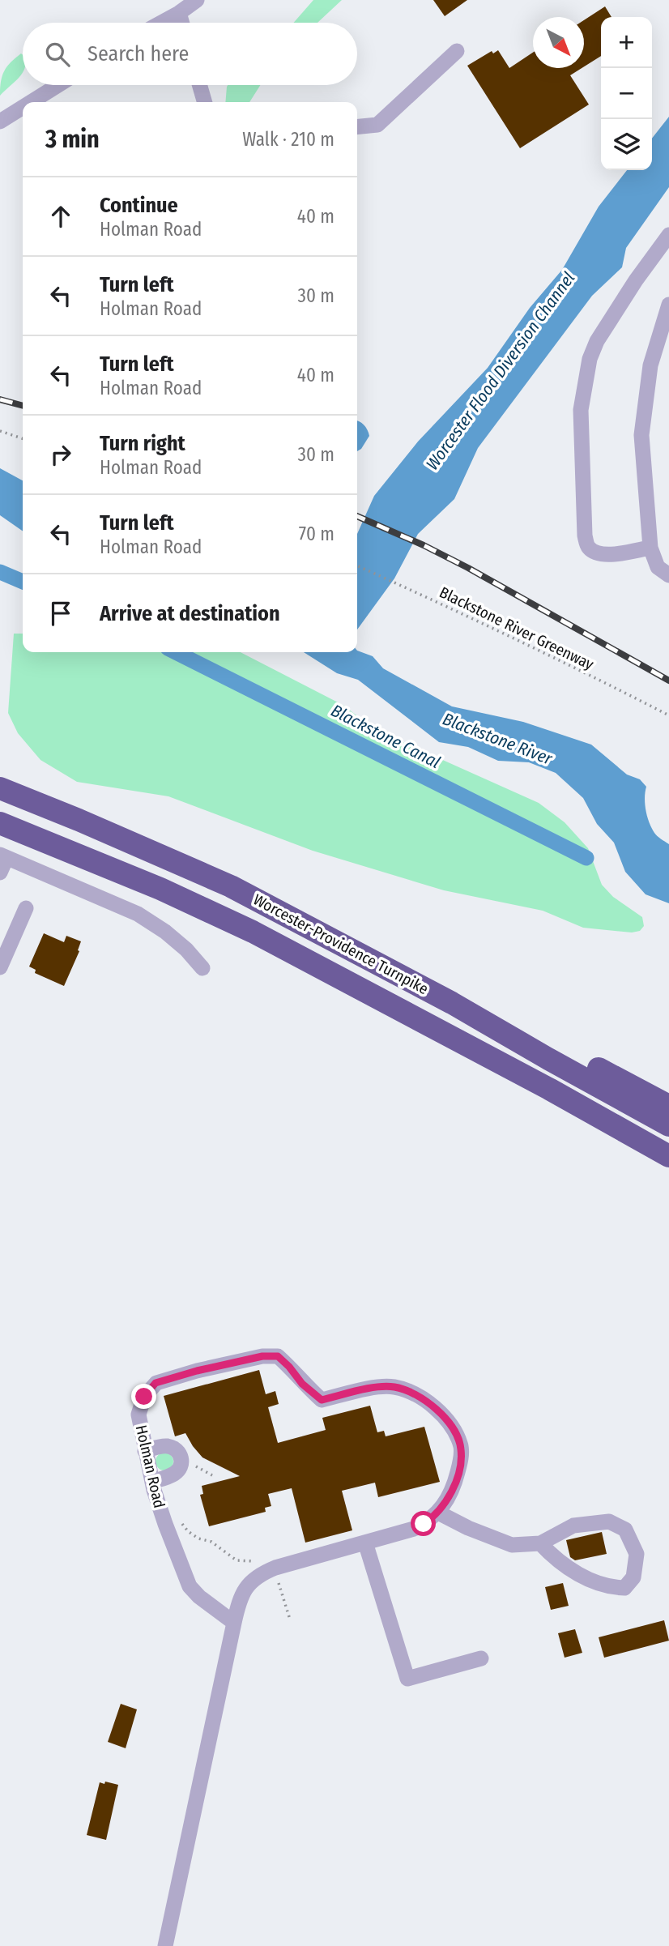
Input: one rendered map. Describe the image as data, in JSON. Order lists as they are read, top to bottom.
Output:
{
  "streets": {
    "highway": ["Worcester-Providence Turnpike"],
    "street": ["Holman Road"],
    "path": ["Blackstone River Greenway"]
  },
  "water": ["Worcester Flood Diversion Channel", "Blackstone Canal", "Blackstone River"],
  "north": "bottom right",
  "page": {
    "map_buttons": ["+", "−"],
    "search": "Search here",
    "heading": ["3 min", "Walk · 210 m"],
    "list": [
      ["Continue", "Holman Road", "40 m"],
      ["Turn left", "Holman Road", "30 m"],
      ["Turn left", "Holman Road", "40 m"],
      ["Turn right", "Holman Road", "30 m"],
      ["Turn left", "Holman Road", "70 m"],
      "Arrive at destination"
    ]
  }
}
